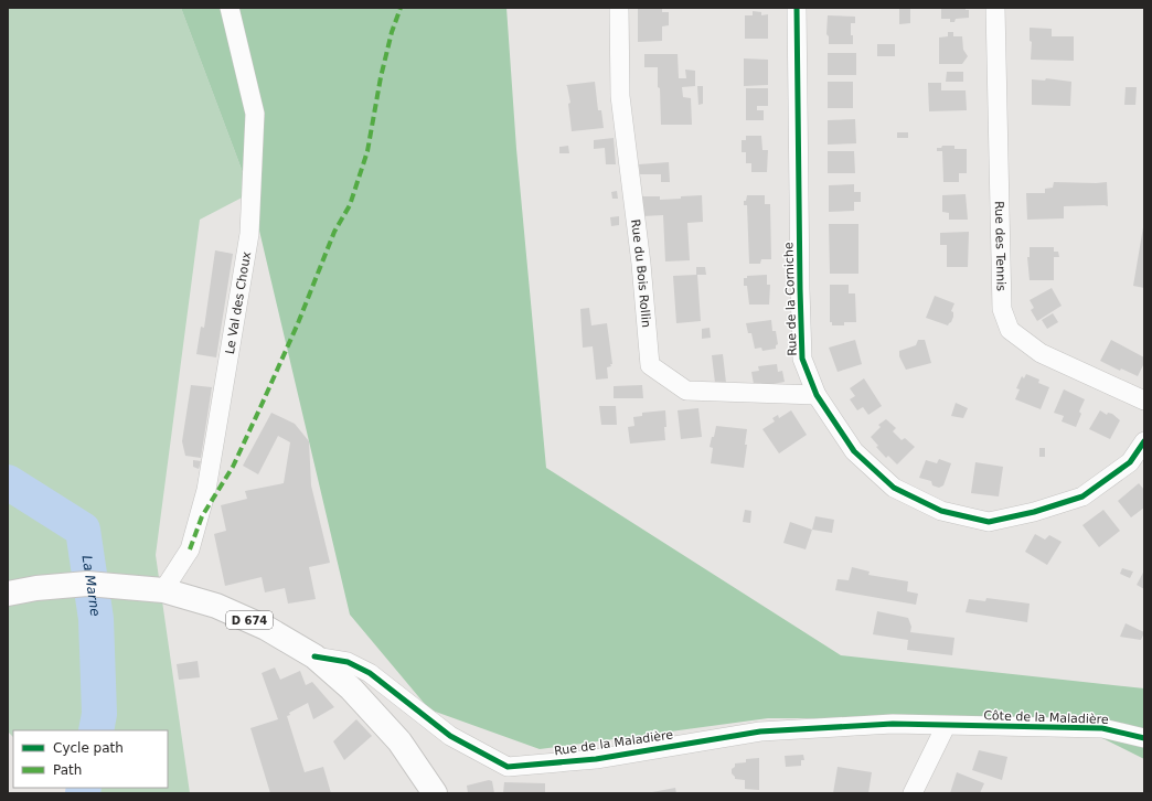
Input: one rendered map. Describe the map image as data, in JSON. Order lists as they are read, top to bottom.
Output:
{
  "streets": {
    "main road": ["D 674"],
    "street": [
      "Rue des Tennis",
      "Rue du Bois Rollin",
      "Rue de la Corniche",
      "Le Val des Choux",
      "Côte de la Maladière",
      "Rue de la Maladière"
    ]
  },
  "crossings": [
    ["Rue du Bois Rollin", "Rue de la Corniche"],
    ["Le Val des Choux", "D 674"],
    ["D 674", "Rue de la Maladière"],
    ["Côte de la Maladière", "Rue de la Maladière"]
  ],
  "water": ["La Marne"],
  "legend": ["Cycle path", "Path"]
}
